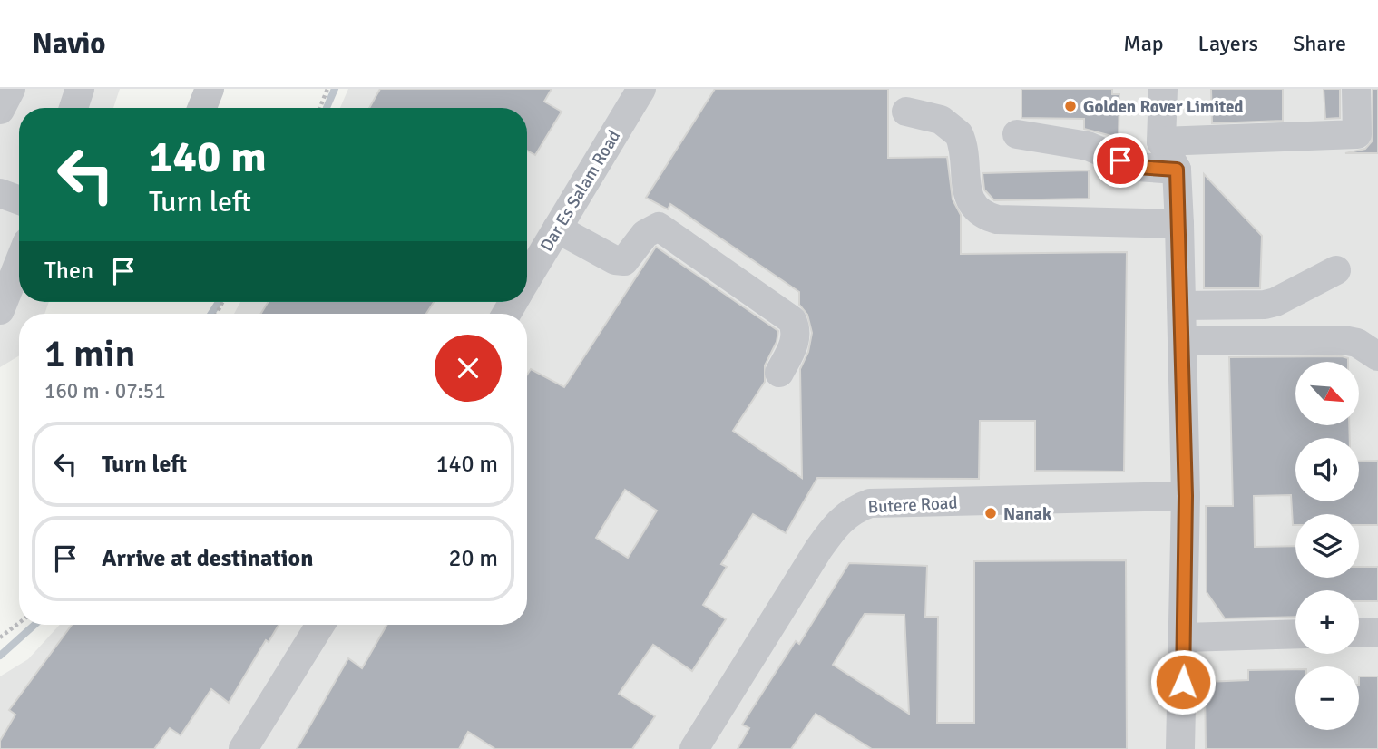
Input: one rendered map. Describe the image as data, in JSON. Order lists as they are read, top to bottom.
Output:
{
  "streets": {
    "street": ["Dar Es Salam Road", "Butere Road"]
  },
  "places": ["Golden Rover Limited", "Nanak"],
  "north": "bottom right",
  "page": {
    "header": "Navio",
    "nav": ["Map", "Layers", "Share"],
    "turn": ["140 m", "Turn left"],
    "then": "Then",
    "heading": ["1 min", "160 m · 07:51"],
    "map_buttons": ["+", "−"],
    "list": [
      {
        "name": "Turn left",
        "value": "140 m"
      },
      {
        "name": "Arrive at destination",
        "value": "20 m"
      }
    ]
  }
}
